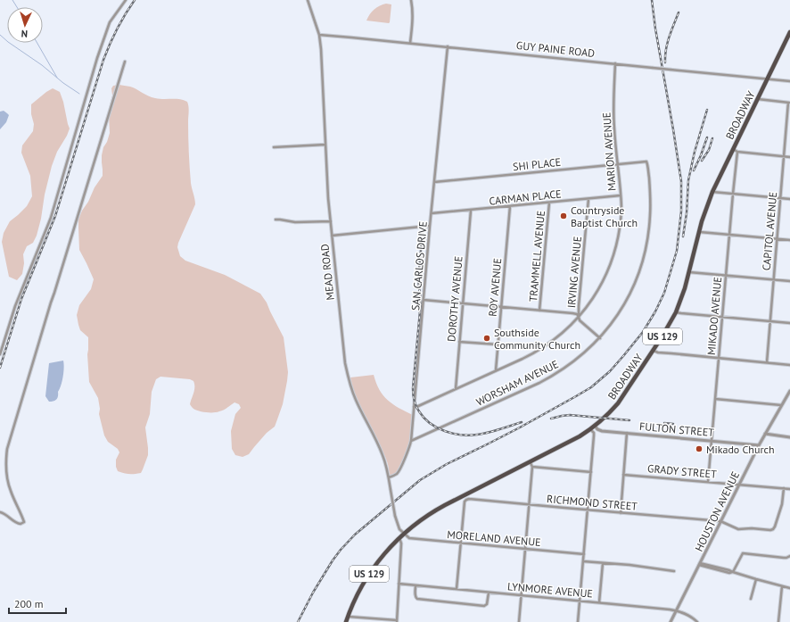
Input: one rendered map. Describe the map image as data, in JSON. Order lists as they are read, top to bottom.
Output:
{
  "streets": {
    "main road": ["BROADWAY", "US 129"],
    "street": [
      "GUY PAINE ROAD",
      "MARION AVENUE",
      "SHI PLACE",
      "CARMAN PLACE",
      "CAPITOL AVENUE",
      "TRAMMELL AVENUE",
      "SAN CARLOS DRIVE",
      "MEAD ROAD",
      "IRVING AVENUE",
      "ROY AVENUE",
      "DOROTHY AVENUE",
      "MIKADO AVENUE",
      "WORSHAM AVENUE",
      "FULTON STREET",
      "GRADY STREET",
      "RICHMOND STREET",
      "HOUSTON AVENUE",
      "MORELAND AVENUE",
      "LYNMORE AVENUE"
    ]
  },
  "crossings": [
    ["GUY PAINE ROAD", "BROADWAY"],
    ["GUY PAINE ROAD", "MARION AVENUE"],
    ["GUY PAINE ROAD", "SAN CARLOS DRIVE"],
    ["GUY PAINE ROAD", "MEAD ROAD"],
    ["BROADWAY", "MEAD ROAD"],
    ["BROADWAY", "FULTON STREET"],
    ["BROADWAY", "MORELAND AVENUE"],
    ["MARION AVENUE", "SHI PLACE"],
    ["MARION AVENUE", "CARMAN PLACE"],
    ["MARION AVENUE", "SAN CARLOS DRIVE"],
    ["MARION AVENUE", "IRVING AVENUE"],
    ["MARION AVENUE", "ROY AVENUE"],
    ["MARION AVENUE", "DOROTHY AVENUE"],
    ["SHI PLACE", "SAN CARLOS DRIVE"],
    ["SHI PLACE", "WORSHAM AVENUE"],
    ["CARMAN PLACE", "TRAMMELL AVENUE"],
    ["CARMAN PLACE", "SAN CARLOS DRIVE"],
    ["CARMAN PLACE", "IRVING AVENUE"],
    ["CARMAN PLACE", "ROY AVENUE"],
    ["CARMAN PLACE", "DOROTHY AVENUE"],
    ["SAN CARLOS DRIVE", "MEAD ROAD"],
    ["SAN CARLOS DRIVE", "WORSHAM AVENUE"],
    ["MEAD ROAD", "MORELAND AVENUE"],
    ["IRVING AVENUE", "WORSHAM AVENUE"],
    ["MIKADO AVENUE", "FULTON STREET"],
    ["MIKADO AVENUE", "GRADY STREET"],
    ["FULTON STREET", "HOUSTON AVENUE"],
    ["GRADY STREET", "RICHMOND STREET"],
    ["GRADY STREET", "HOUSTON AVENUE"],
    ["RICHMOND STREET", "HOUSTON AVENUE"],
    ["HOUSTON AVENUE", "LYNMORE AVENUE"]
  ],
  "places": ["Countryside Baptist Church", "Southside Community Church", "Mikado Church"],
  "scale_bar": "200 m",
  "north": "bottom"
}
